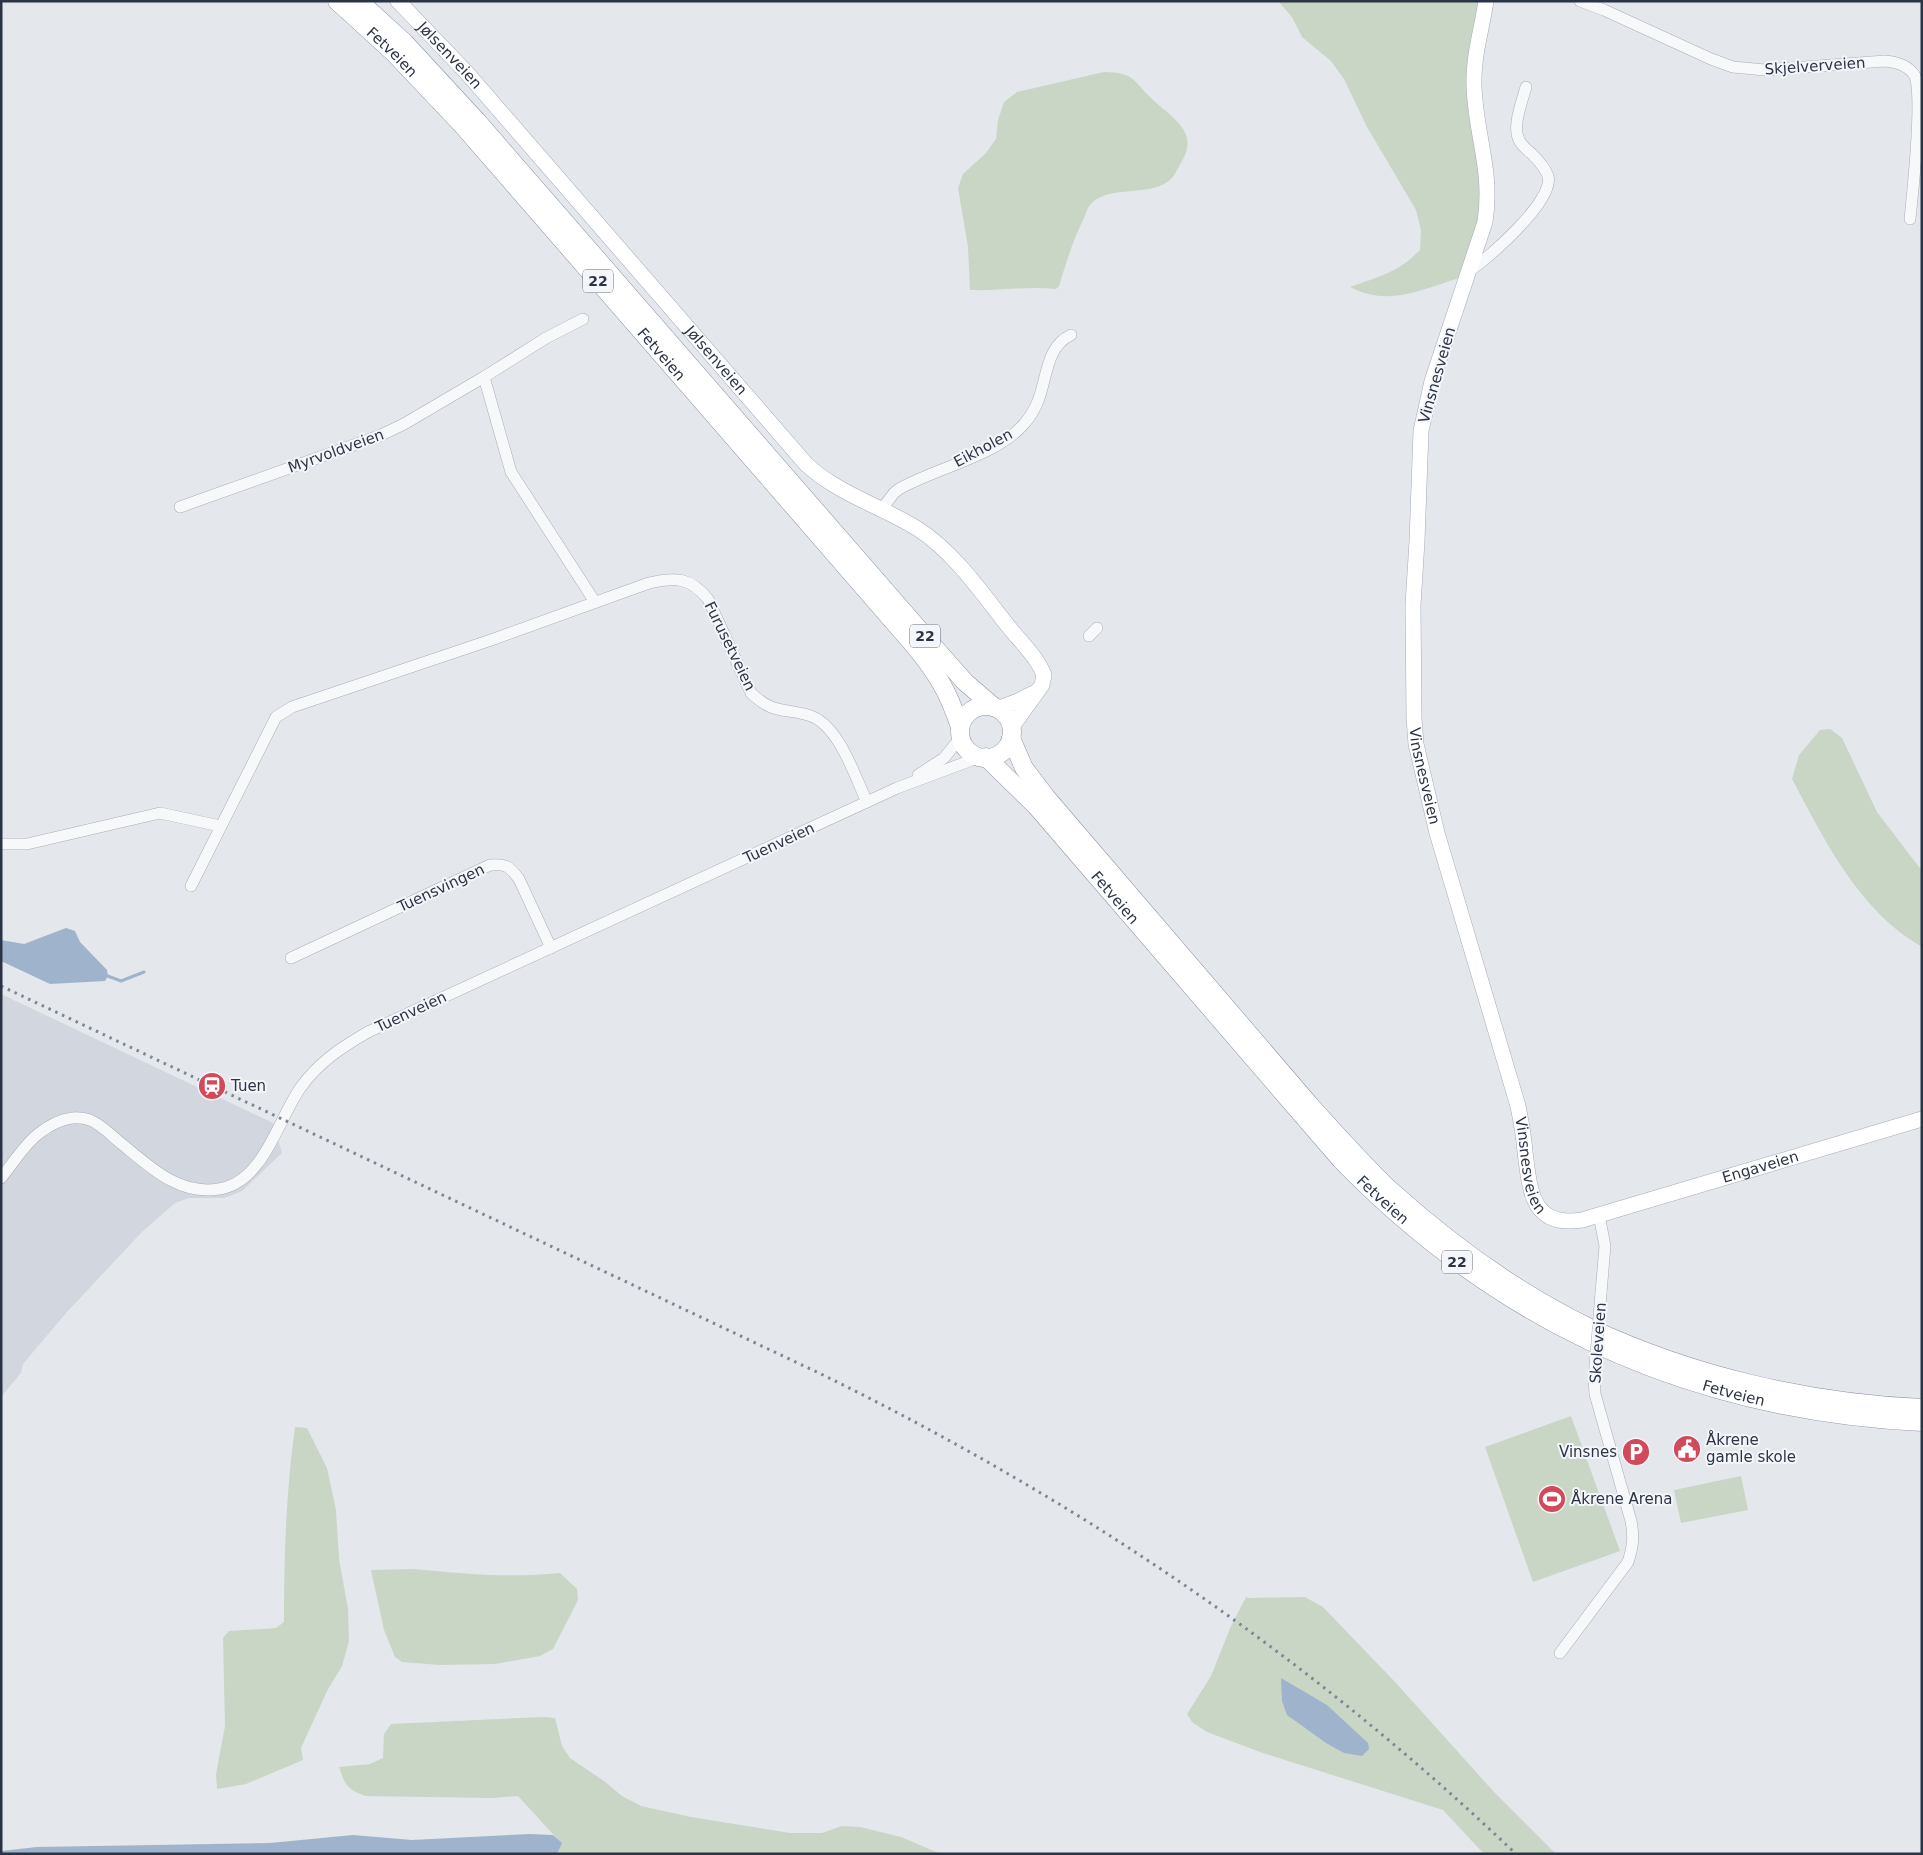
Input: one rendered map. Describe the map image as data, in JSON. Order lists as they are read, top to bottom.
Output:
{
  "streets": {
    "highway": ["Fetveien", "22"],
    "main road": ["Jølsenveien", "Vinsnesveien", "Engaveien"],
    "street": [
      "Skjelverveien",
      "Eikholen",
      "Myrvoldveien",
      "Furusetveien",
      "Tuenveien",
      "Tuensvingen",
      "Skoleveien"
    ]
  },
  "crossings": [
    ["Fetveien", "Jølsenveien"],
    ["Fetveien", "22"],
    ["Fetveien", "Tuenveien"],
    ["Jølsenveien", "22"],
    ["Jølsenveien", "Eikholen"],
    ["Jølsenveien", "Tuenveien"],
    ["22", "Tuenveien"],
    ["Vinsnesveien", "Engaveien"],
    ["Vinsnesveien", "Skoleveien"],
    ["Furusetveien", "Tuenveien"],
    ["Tuenveien", "Tuensvingen"],
    ["Engaveien", "Skoleveien"]
  ],
  "places": {
    "station": ["Tuen"],
    "public building": ["Åkrene gamle skole"],
    "parking": ["Vinsnes"],
    "sports": ["Åkrene Arena"]
  }
}
